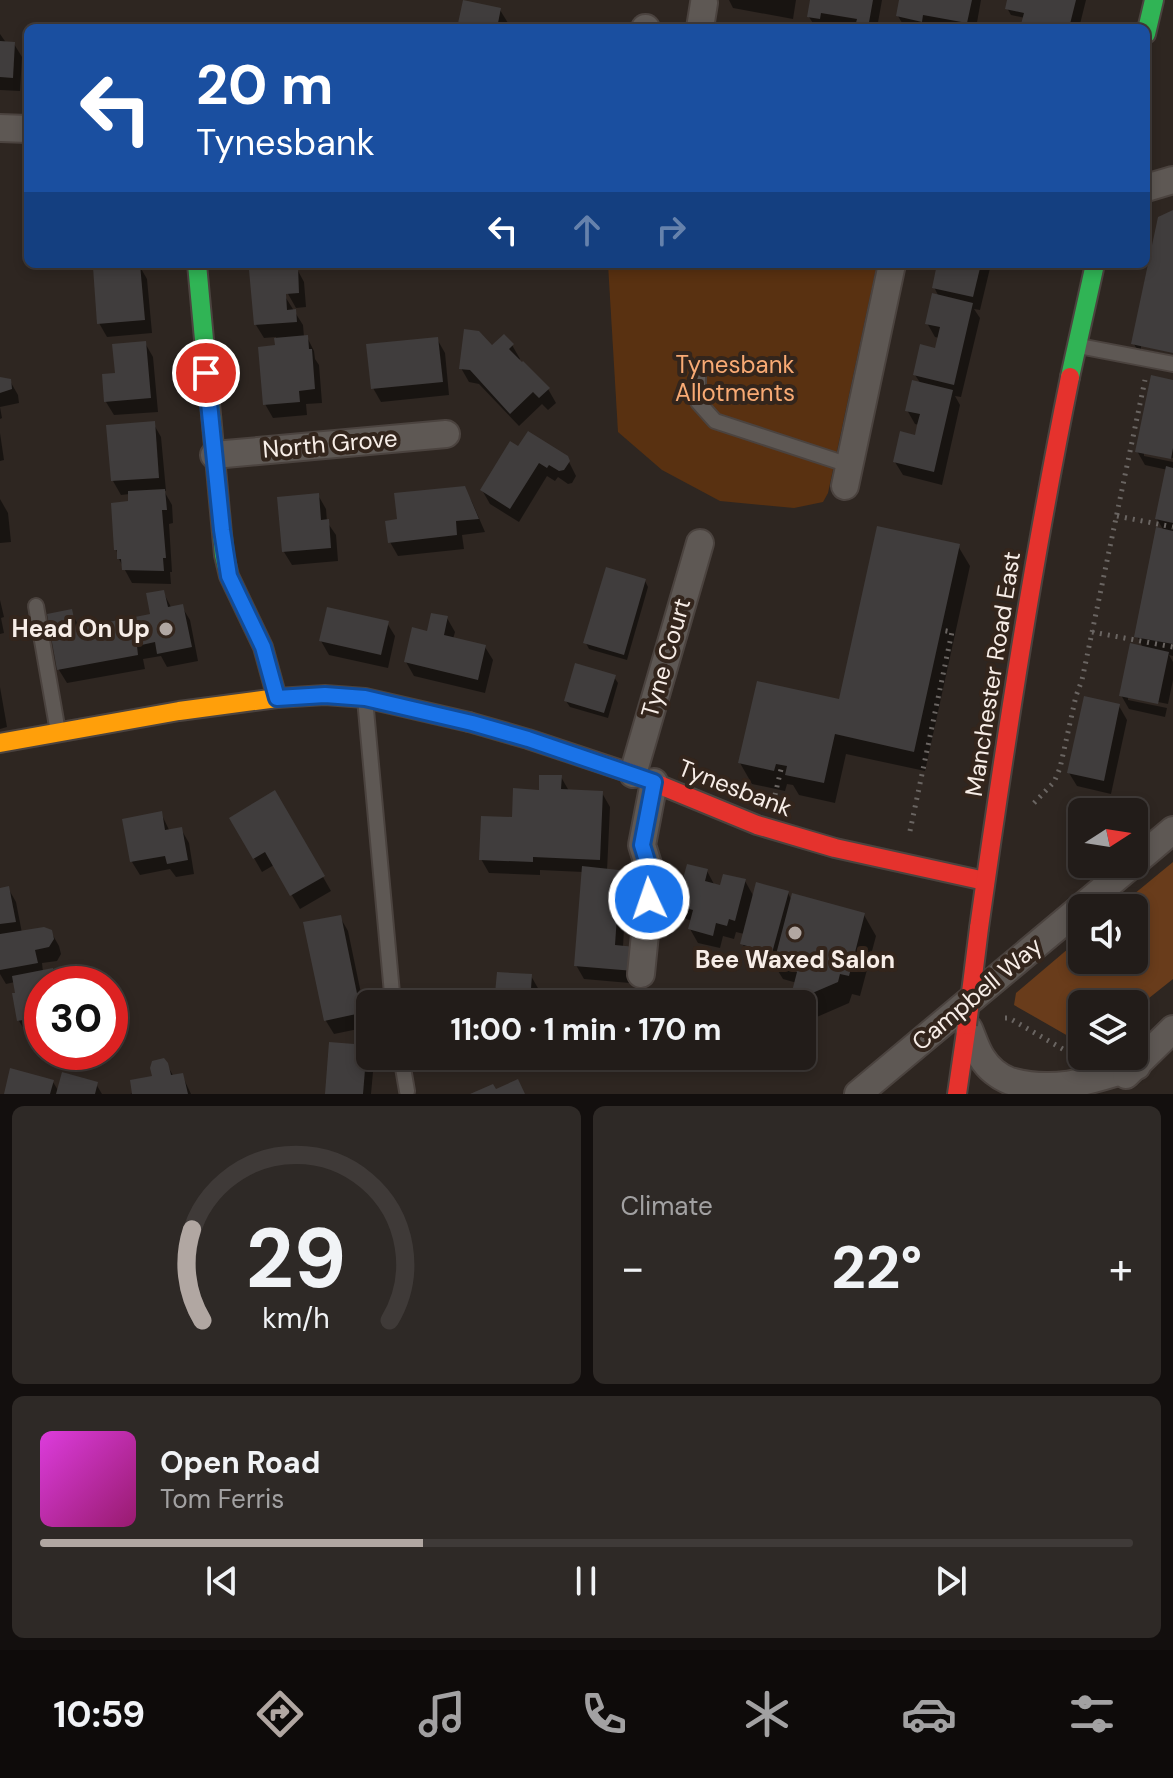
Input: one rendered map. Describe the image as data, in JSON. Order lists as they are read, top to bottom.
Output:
{
  "streets": {
    "street": [
      "North Grove",
      "Tyne Court",
      "Manchester Road East",
      "Tynesbank",
      "Campbell Way"
    ]
  },
  "crossings": [
    ["Tyne Court", "Tynesbank"],
    ["Manchester Road East", "Tynesbank"]
  ],
  "parks": ["Tynesbank Allotments"],
  "places": ["Head On Up", "Bee Waxed Salon"],
  "north": "right",
  "page": {
    "turn": ["20 m", "Tynesbank"],
    "limit": "30",
    "trip": "11:00 · 1 min · 170 m",
    "tile": "Climate",
    "heat": ["−", "22°", "+"],
    "song": ["Open Road", "Tom Ferris"],
    "tabs": "10:59",
    "gauge": ["29", "km/h"]
  }
}
